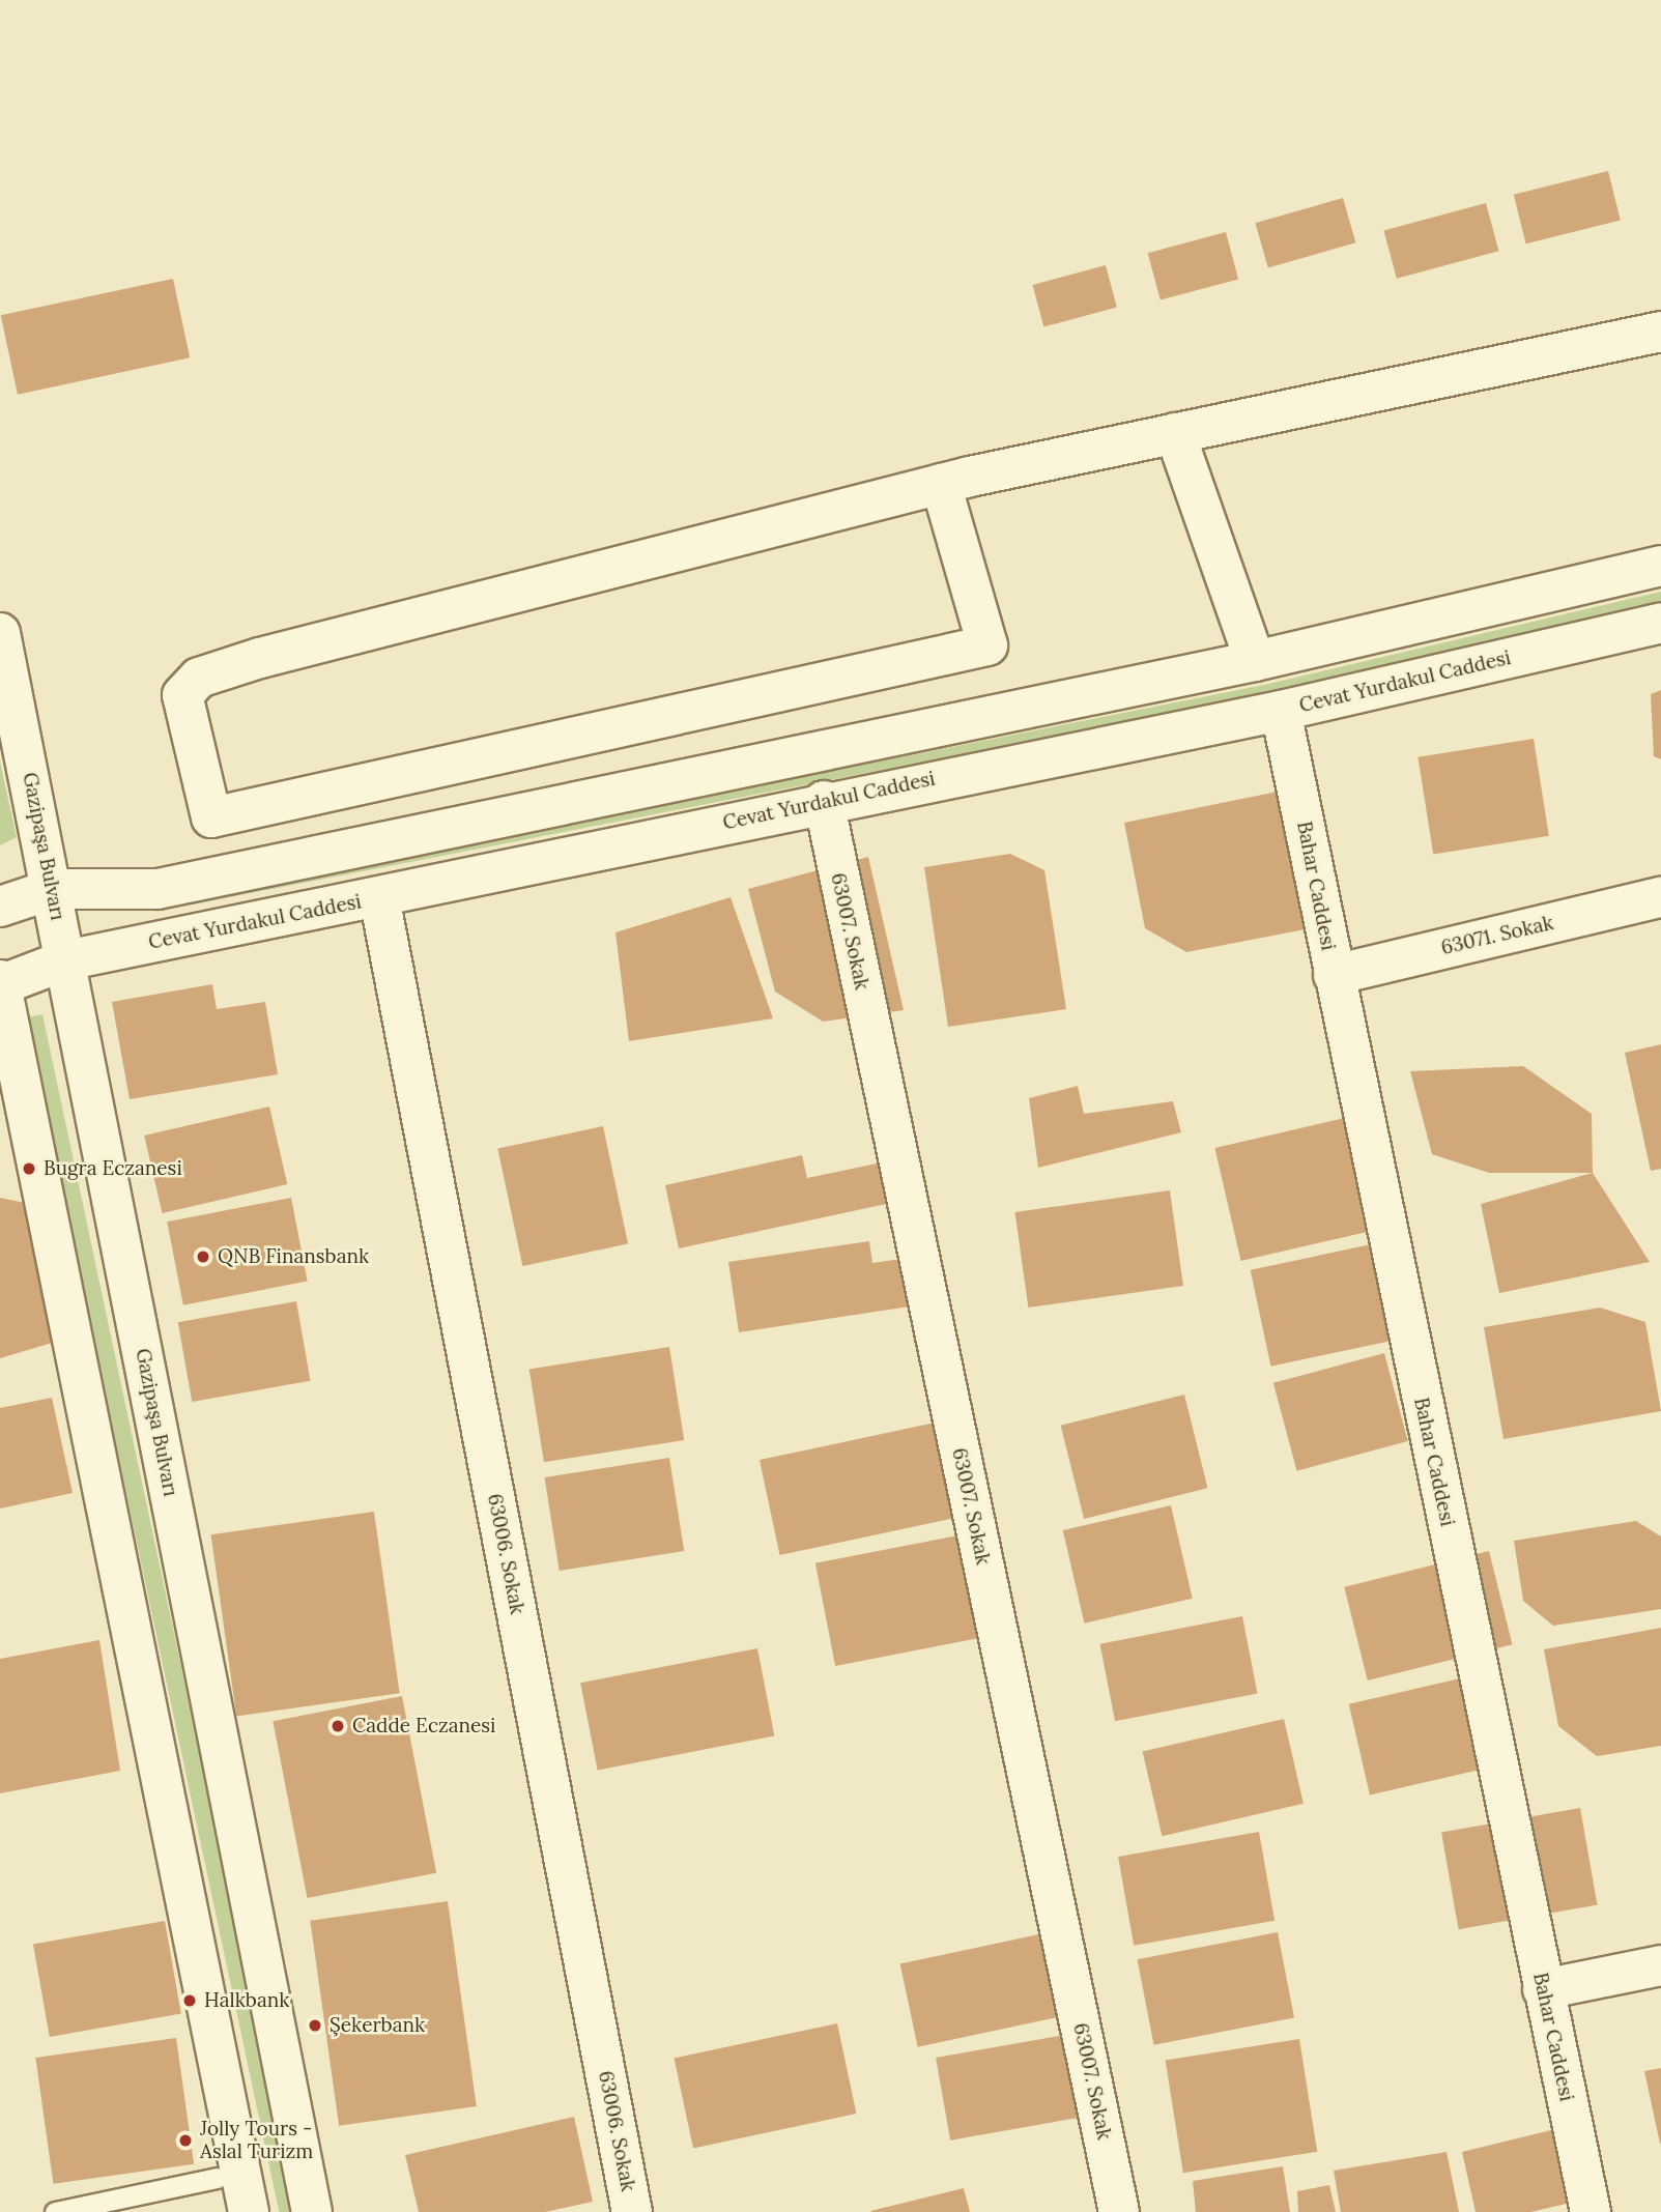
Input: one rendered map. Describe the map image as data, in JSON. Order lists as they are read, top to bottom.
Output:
{
  "streets": {
    "street": [
      "Cevat Yurdakul Caddesi",
      "Gazipaşa Bulvarı",
      "Bahar Caddesi",
      "63007. Sokak",
      "63071. Sokak",
      "63006. Sokak"
    ]
  },
  "crossings": [
    ["Cevat Yurdakul Caddesi", "Gazipaşa Bulvarı"],
    ["Cevat Yurdakul Caddesi", "Bahar Caddesi"],
    ["Cevat Yurdakul Caddesi", "63007. Sokak"],
    ["Cevat Yurdakul Caddesi", "63006. Sokak"],
    ["Bahar Caddesi", "63071. Sokak"]
  ],
  "places": [
    "Bugra Eczanesi",
    "QNB Finansbank",
    "Cadde Eczanesi",
    "Halkbank",
    "Şekerbank",
    "Jolly Tours - Aslal Turizm"
  ]
}
